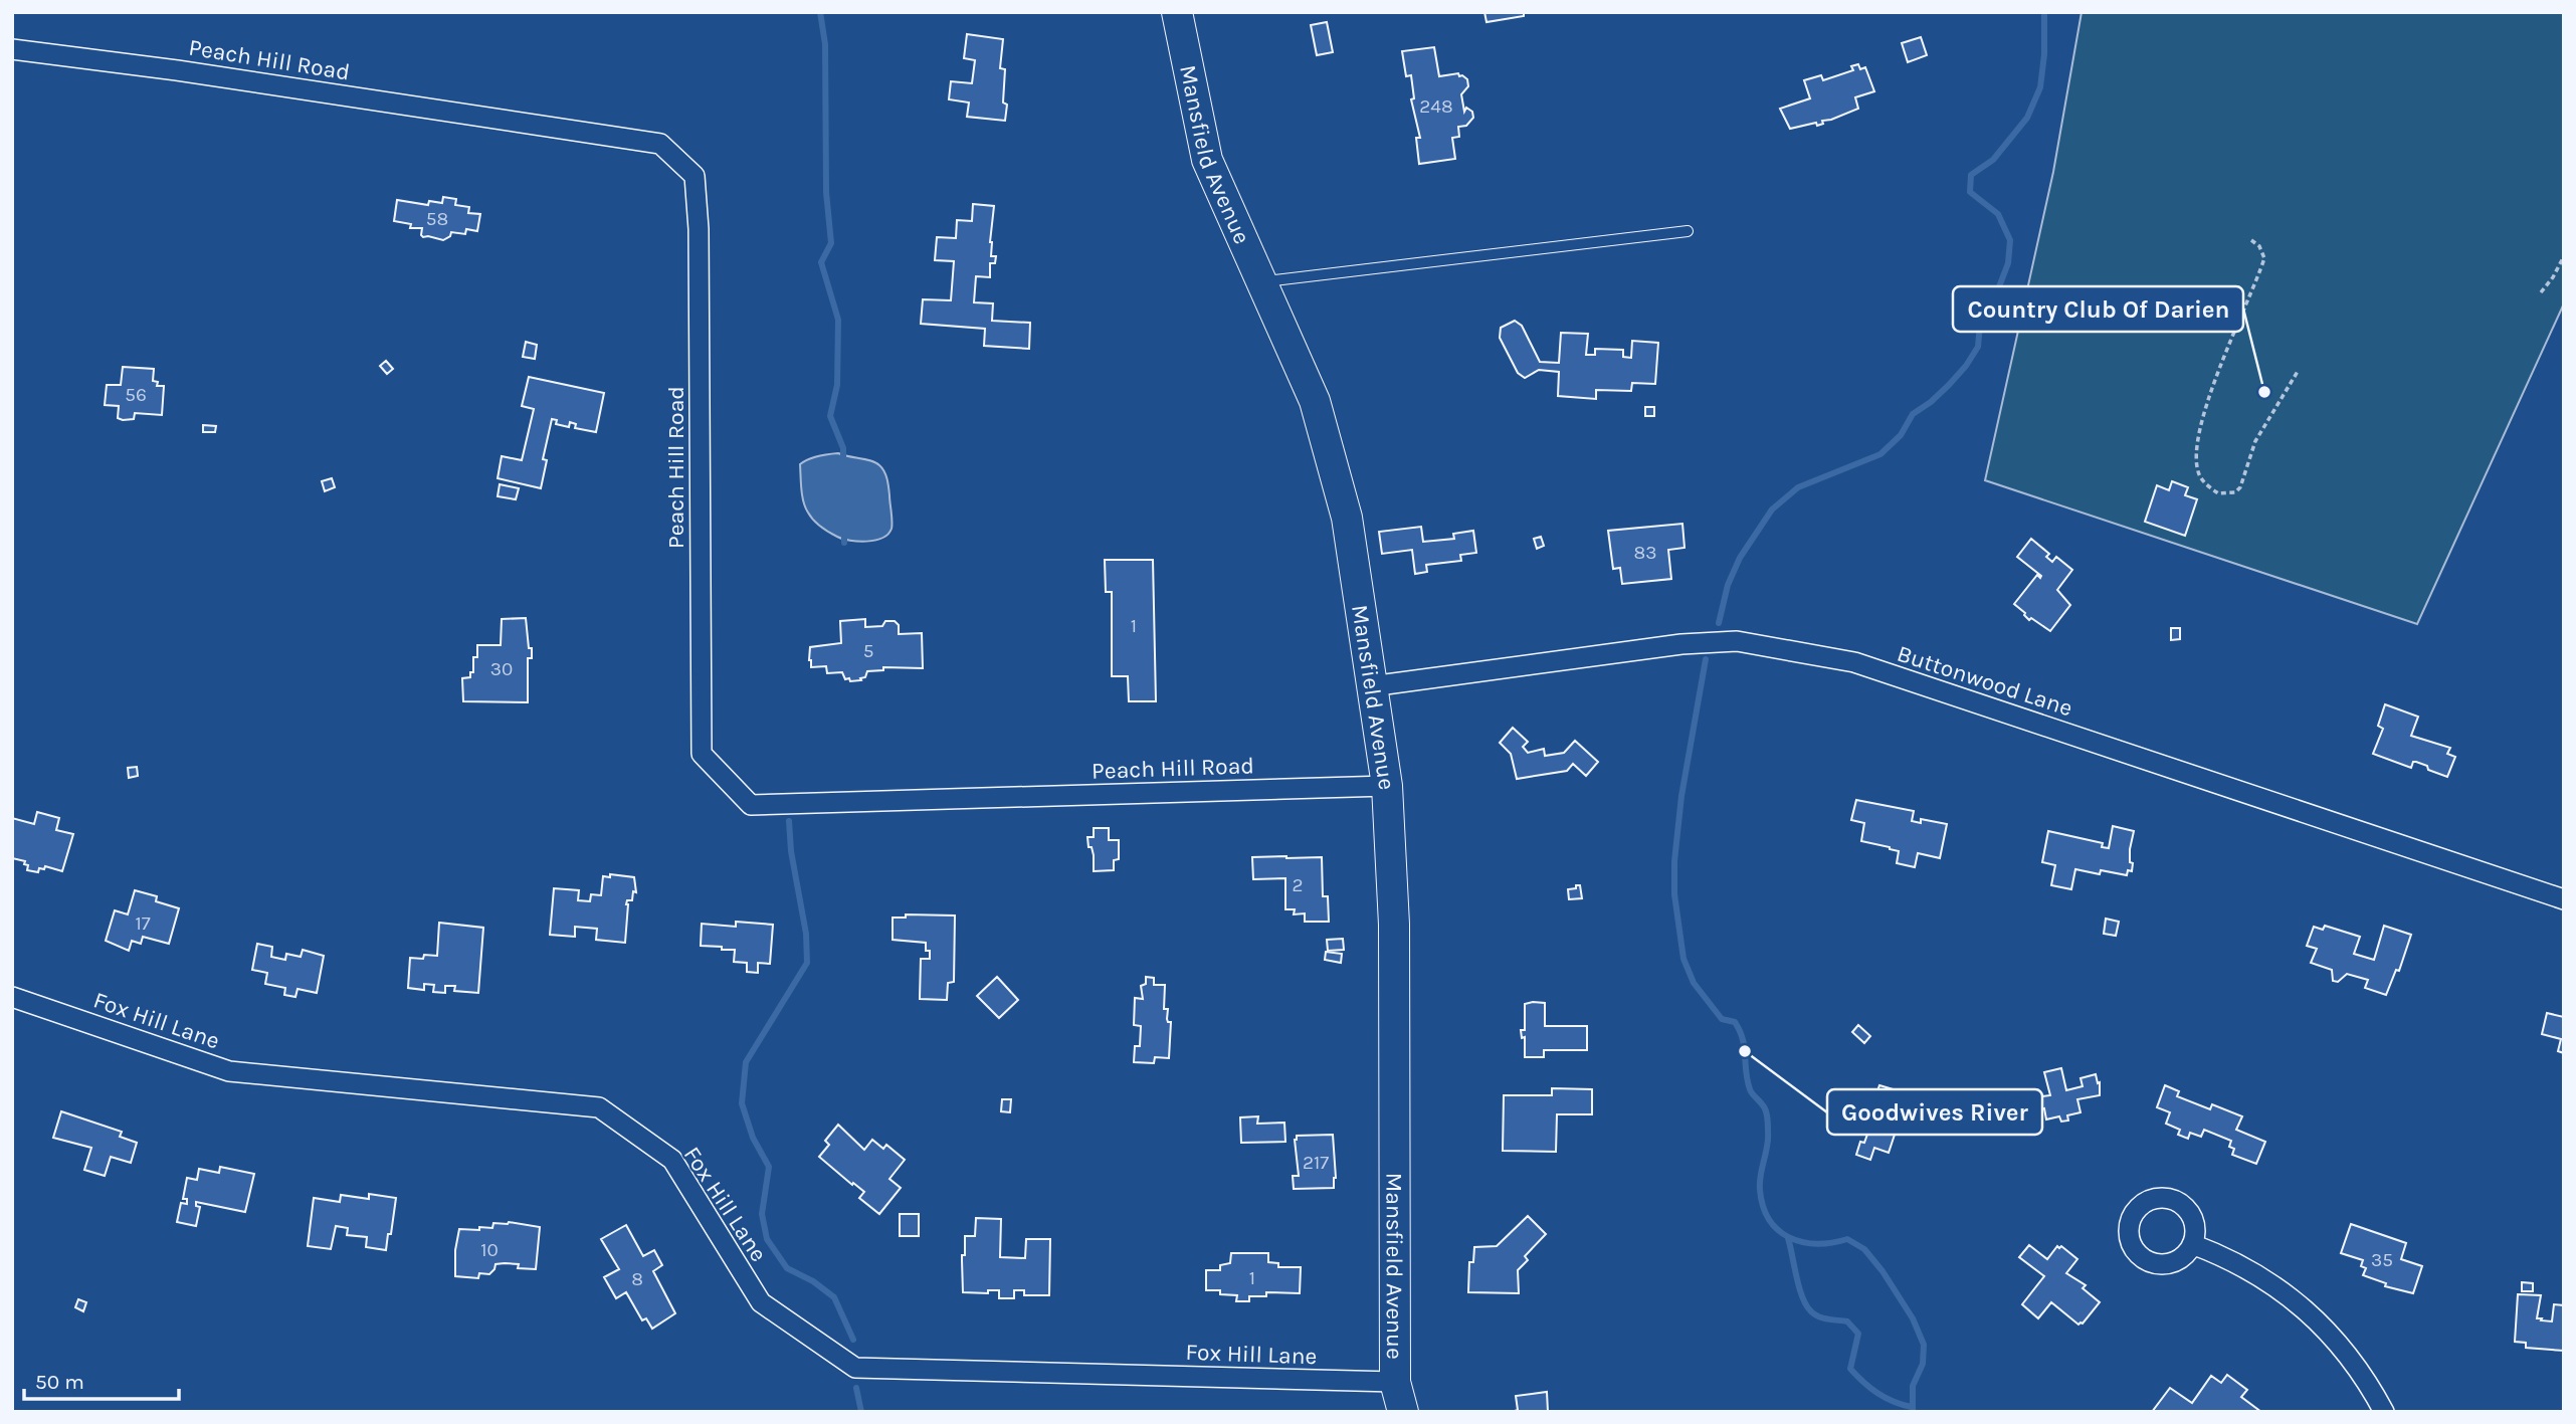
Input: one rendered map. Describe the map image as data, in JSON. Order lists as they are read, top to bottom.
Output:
{
  "streets": {
    "main road": ["Mansfield Avenue"],
    "street": ["Peach Hill Road", "Buttonwood Lane", "Fox Hill Lane"]
  },
  "crossings": [
    ["Peach Hill Road", "Mansfield Avenue"],
    ["Mansfield Avenue", "Buttonwood Lane"],
    ["Mansfield Avenue", "Fox Hill Lane"]
  ],
  "places": ["Country Club Of Darien", "Goodwives River"],
  "house_numbers": [
    "248",
    "58",
    "56",
    "83",
    "1",
    "5",
    "30",
    "2",
    "17",
    "217",
    "10",
    "35",
    "1",
    "8"
  ],
  "scale_bar": "50 m"
}
